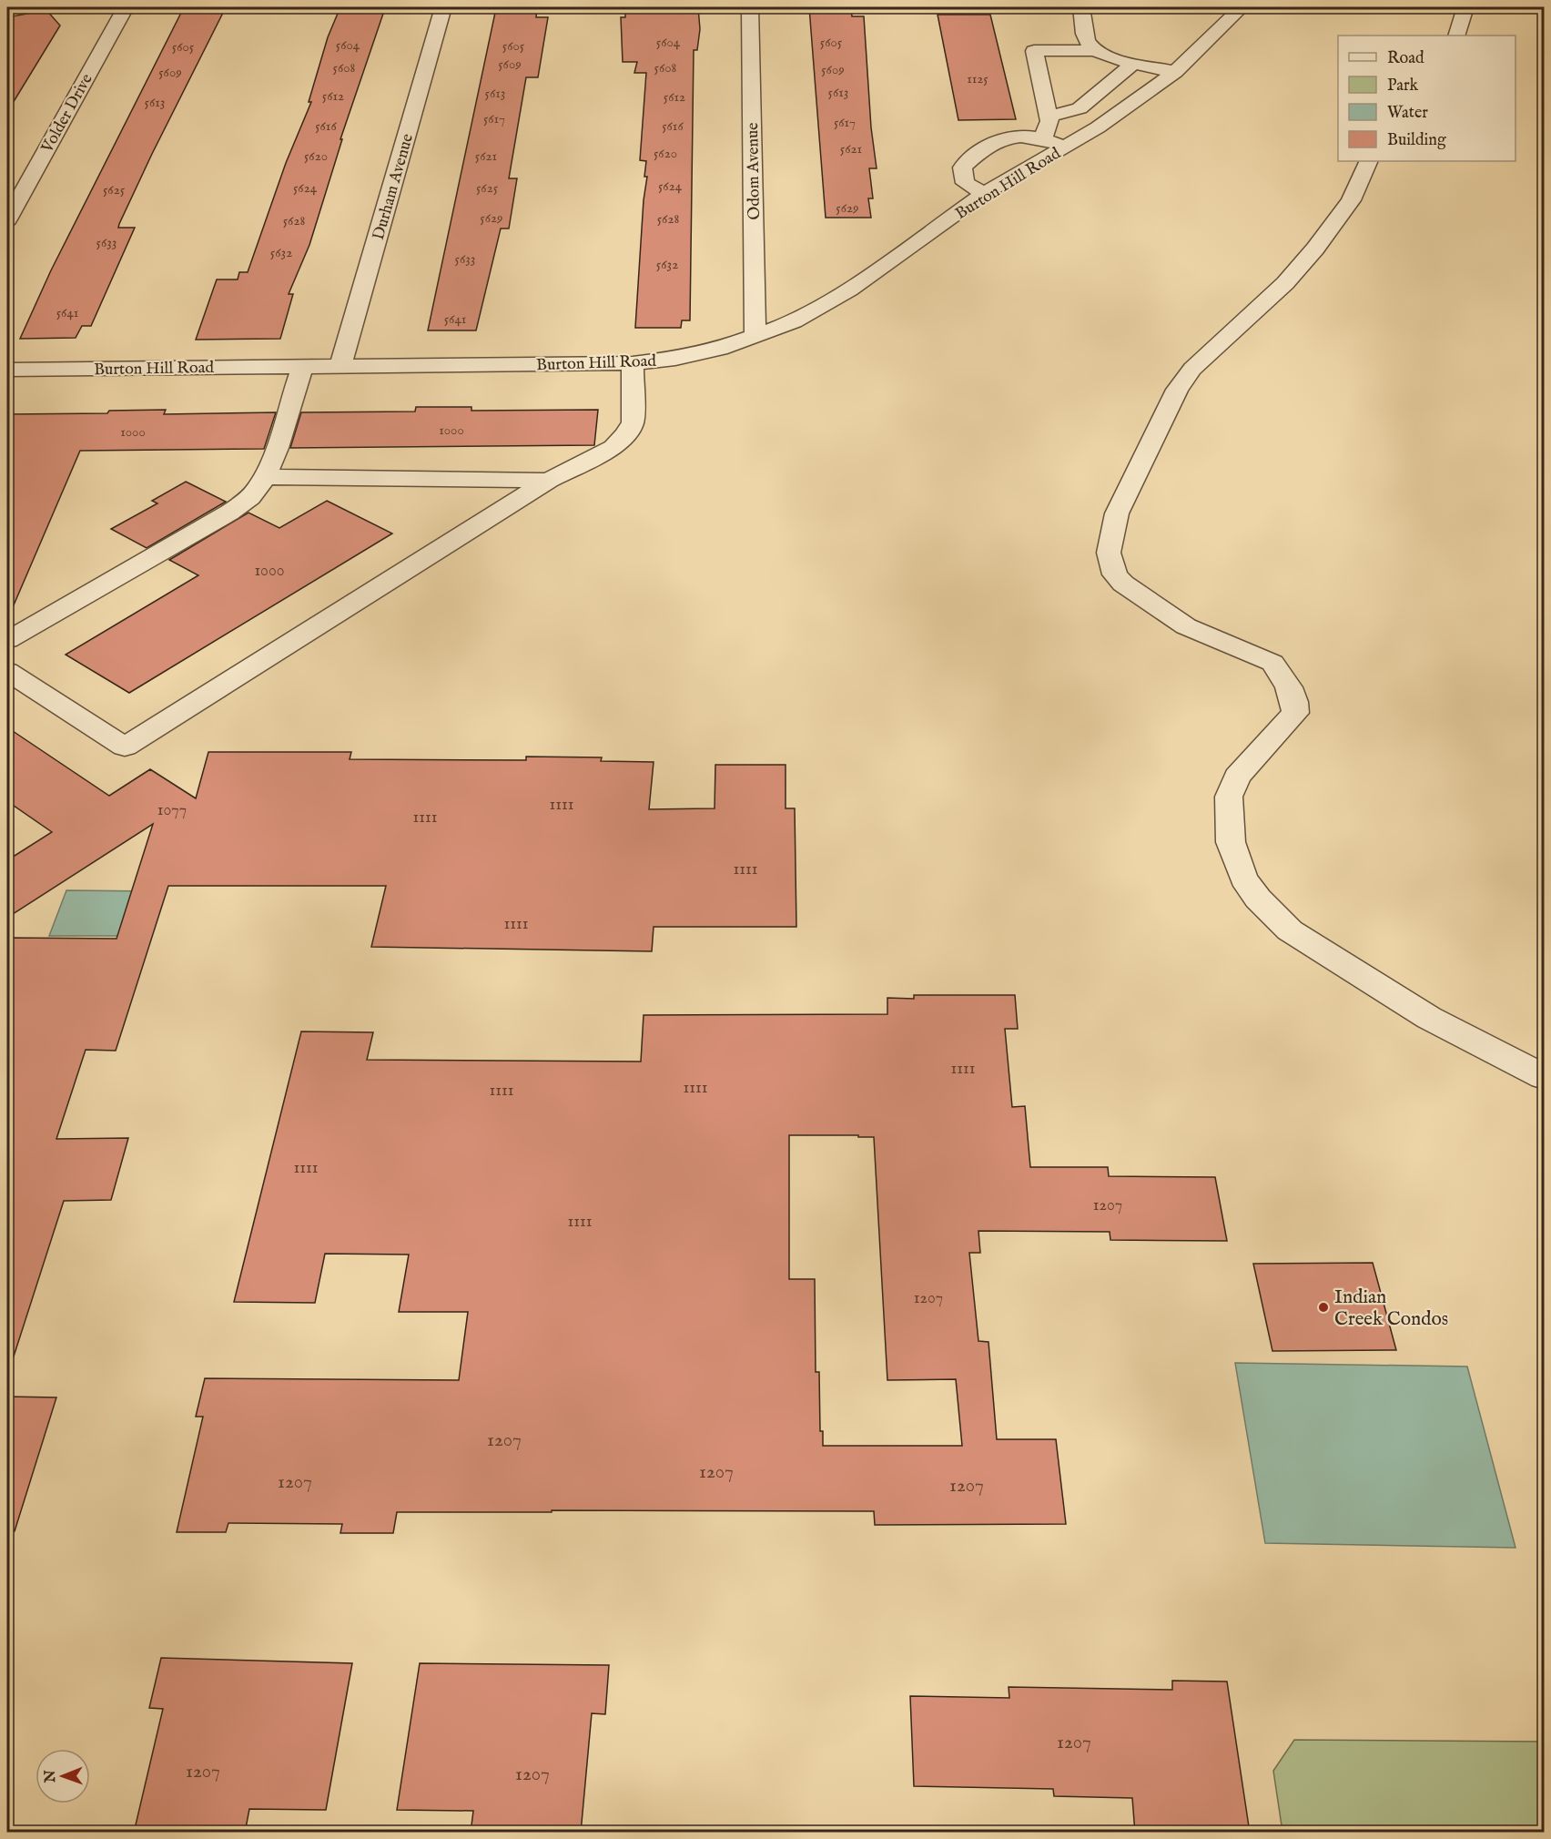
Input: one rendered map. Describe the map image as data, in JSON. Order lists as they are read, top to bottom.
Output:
{
  "streets": {
    "street": [
      "Volder Drive",
      "Odom Avenue",
      "Burton Hill Road",
      "Durham Avenue"
    ]
  },
  "crossings": [
    ["Odom Avenue", "Burton Hill Road"],
    ["Burton Hill Road", "Durham Avenue"]
  ],
  "places": ["Indian Creek Condos"],
  "house_numbers": [
    "5604",
    "5605",
    "5604",
    "5605",
    "5605",
    "5609",
    "5608",
    "5608",
    "5609",
    "5609",
    "1125",
    "5613",
    "5613",
    "5612",
    "5612",
    "5613",
    "5617",
    "5617",
    "5616",
    "5616",
    "5621",
    "5620",
    "5620",
    "5621",
    "5624",
    "5624",
    "5625",
    "5625",
    "5629",
    "5629",
    "5628",
    "5628",
    "5633",
    "5632",
    "5633",
    "5632",
    "5641",
    "5641",
    "1000",
    "1000",
    "1000",
    "1111",
    "1077",
    "1111",
    "1111",
    "1111",
    "1111",
    "1111",
    "1111",
    "1111",
    "1207",
    "1111",
    "1207",
    "1207",
    "1207",
    "1207",
    "1207",
    "1207",
    "1207",
    "1207"
  ],
  "legend": [
    "Road",
    "Park",
    "Water",
    "Building"
  ],
  "north": "left"
}
